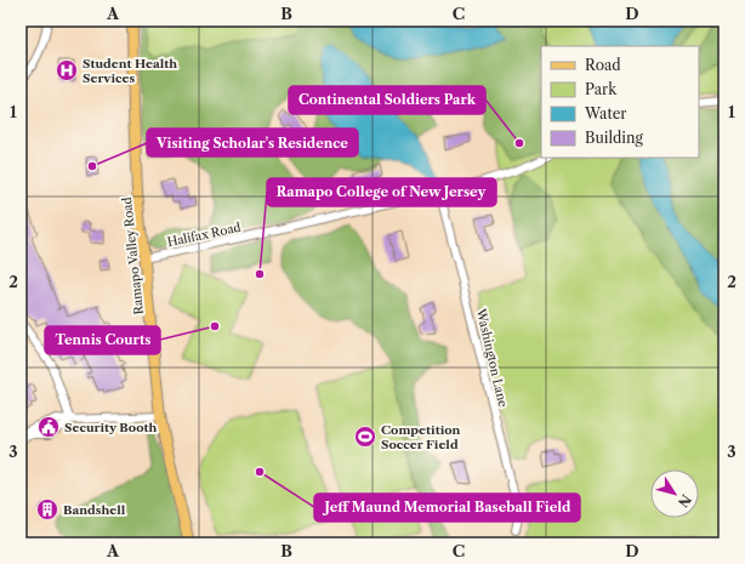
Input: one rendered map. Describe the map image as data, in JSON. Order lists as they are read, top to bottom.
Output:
{
  "streets": {
    "main road": ["Ramapo Valley Road"],
    "street": ["Halifax Road", "Washington Lane"]
  },
  "crossings": [
    ["Halifax Road", "Ramapo Valley Road"],
    ["Halifax Road", "Washington Lane"]
  ],
  "places": {
    "hospital": ["Student Health Services"],
    "other": [
      "Continental Soldiers Park",
      "Visiting Scholar's Residence",
      "Ramapo College of New Jersey",
      "Tennis Courts",
      "Jeff Maund Memorial Baseball Field"
    ],
    "public building": ["Security Booth"],
    "sports": ["Competition Soccer Field"],
    "building": ["Bandshell"]
  },
  "legend": [
    "Road",
    "Park",
    "Water",
    "Building"
  ],
  "north": "bottom right",
  "grid": {
    "columns": [
      "A",
      "B",
      "C",
      "D"
    ],
    "rows": ["1", "2", "3"]
  }
}
